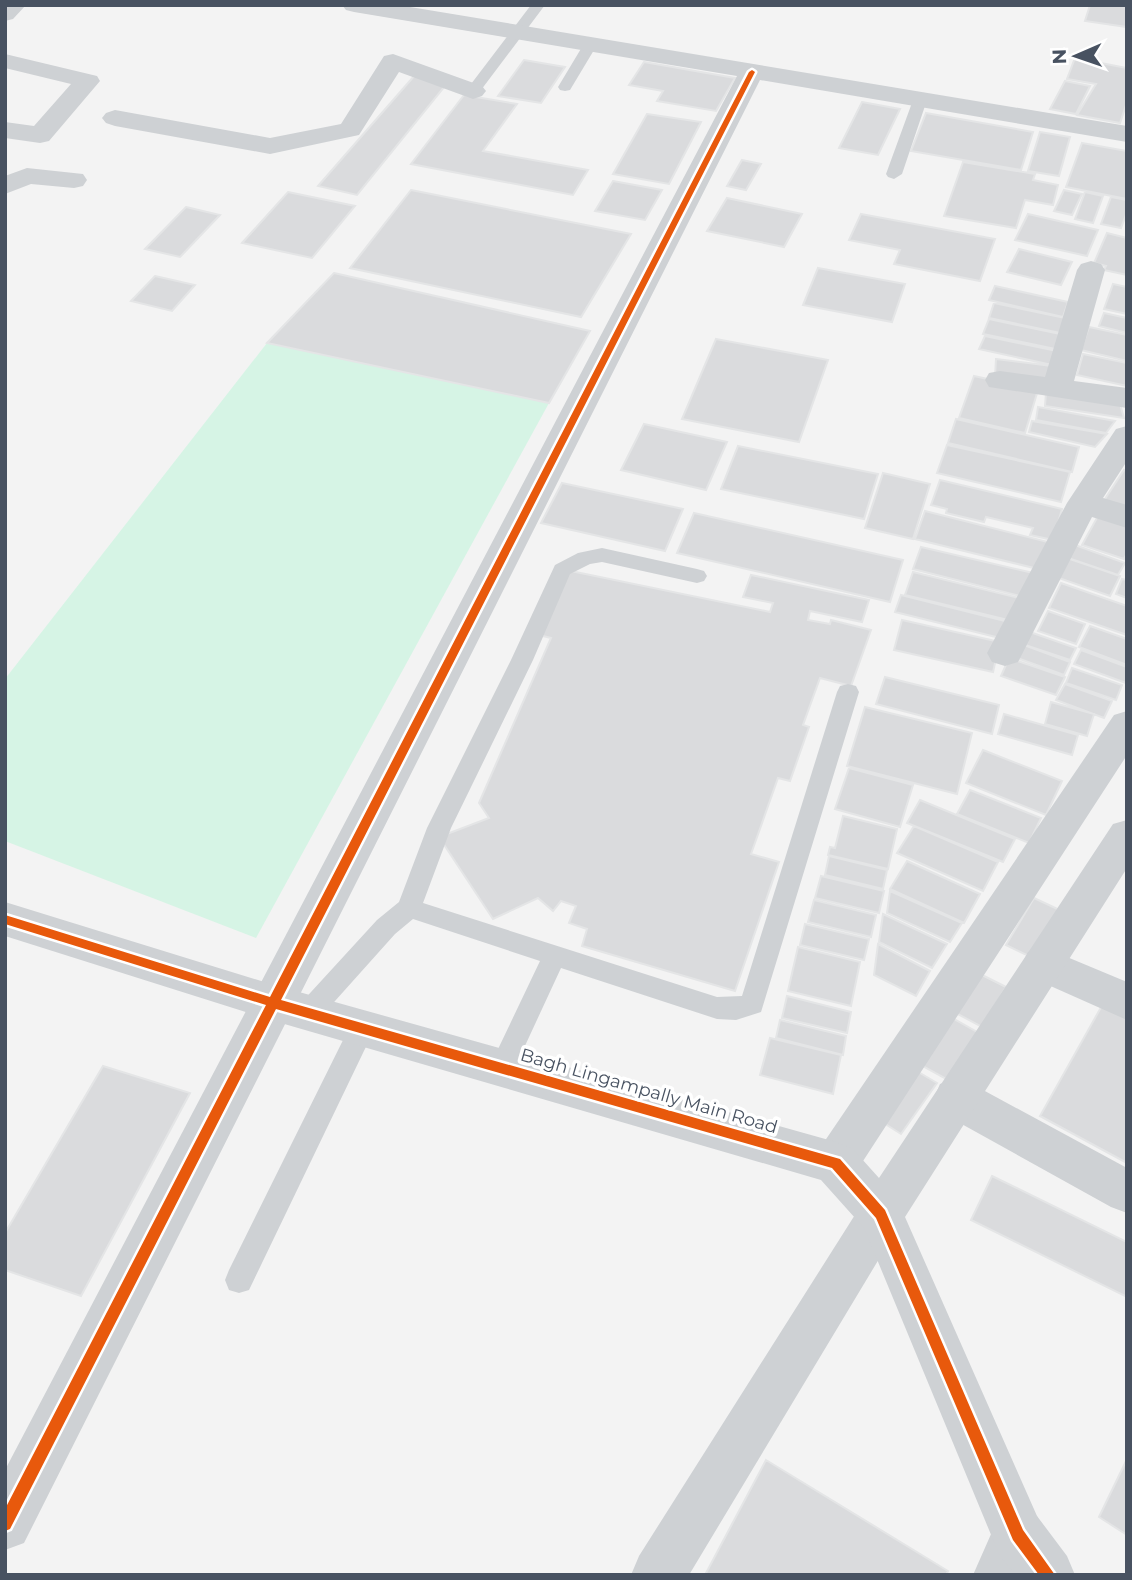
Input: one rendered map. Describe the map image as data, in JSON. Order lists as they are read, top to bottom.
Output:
{
  "streets": {
    "street": ["Bagh Lingampally Main Road"]
  },
  "north": "left"
}
